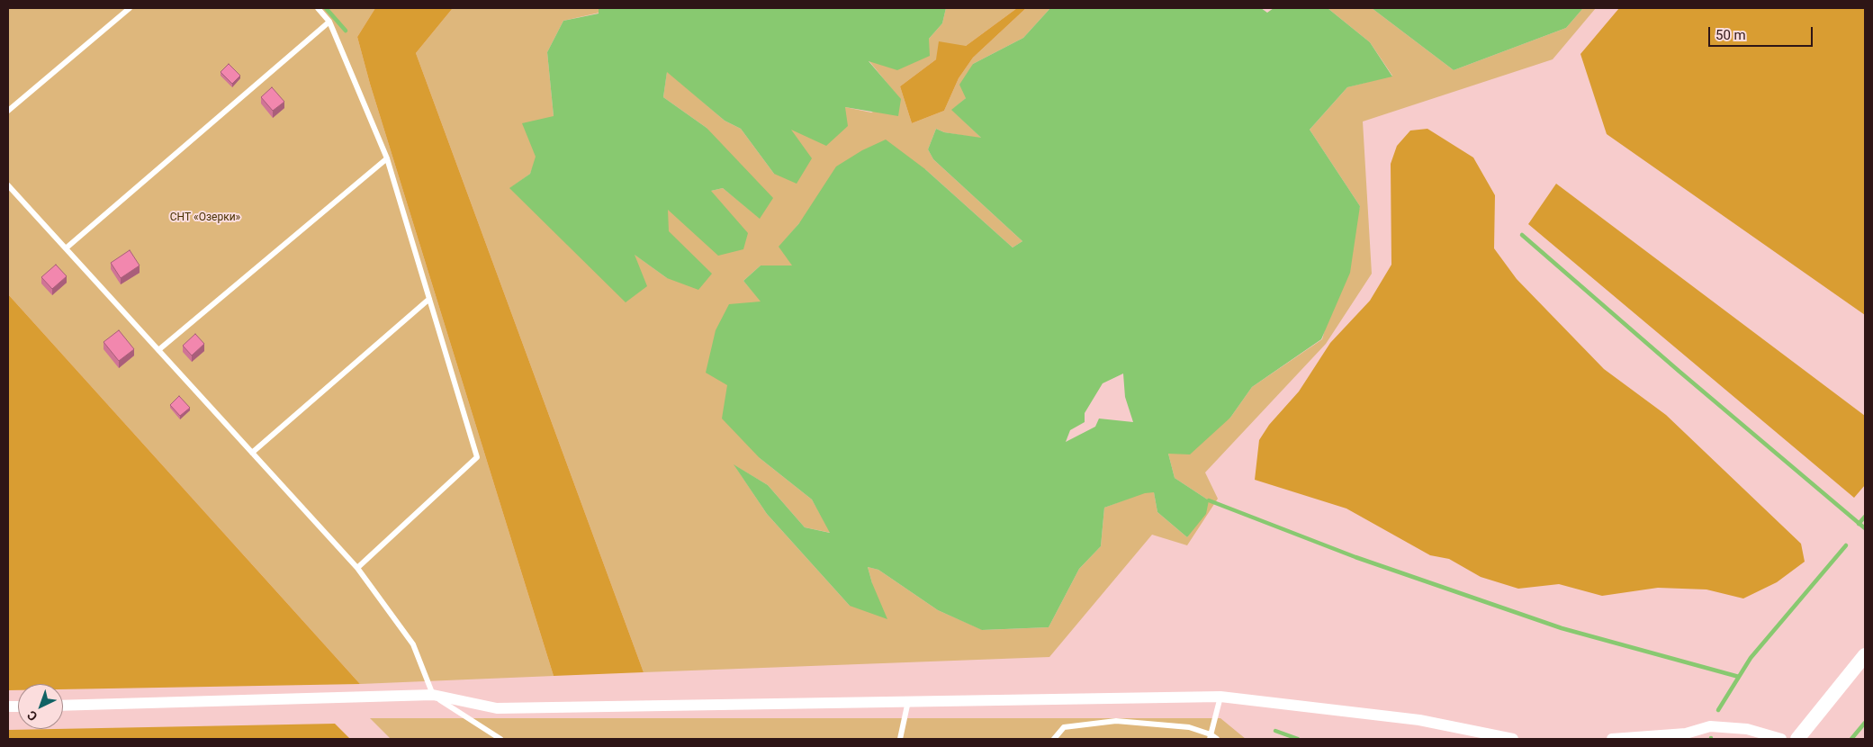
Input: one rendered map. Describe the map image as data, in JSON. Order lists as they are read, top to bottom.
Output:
{
  "parks": ["СНТ «Озерки»"],
  "scale_bar": "50 m",
  "north": "bottom left"
}
